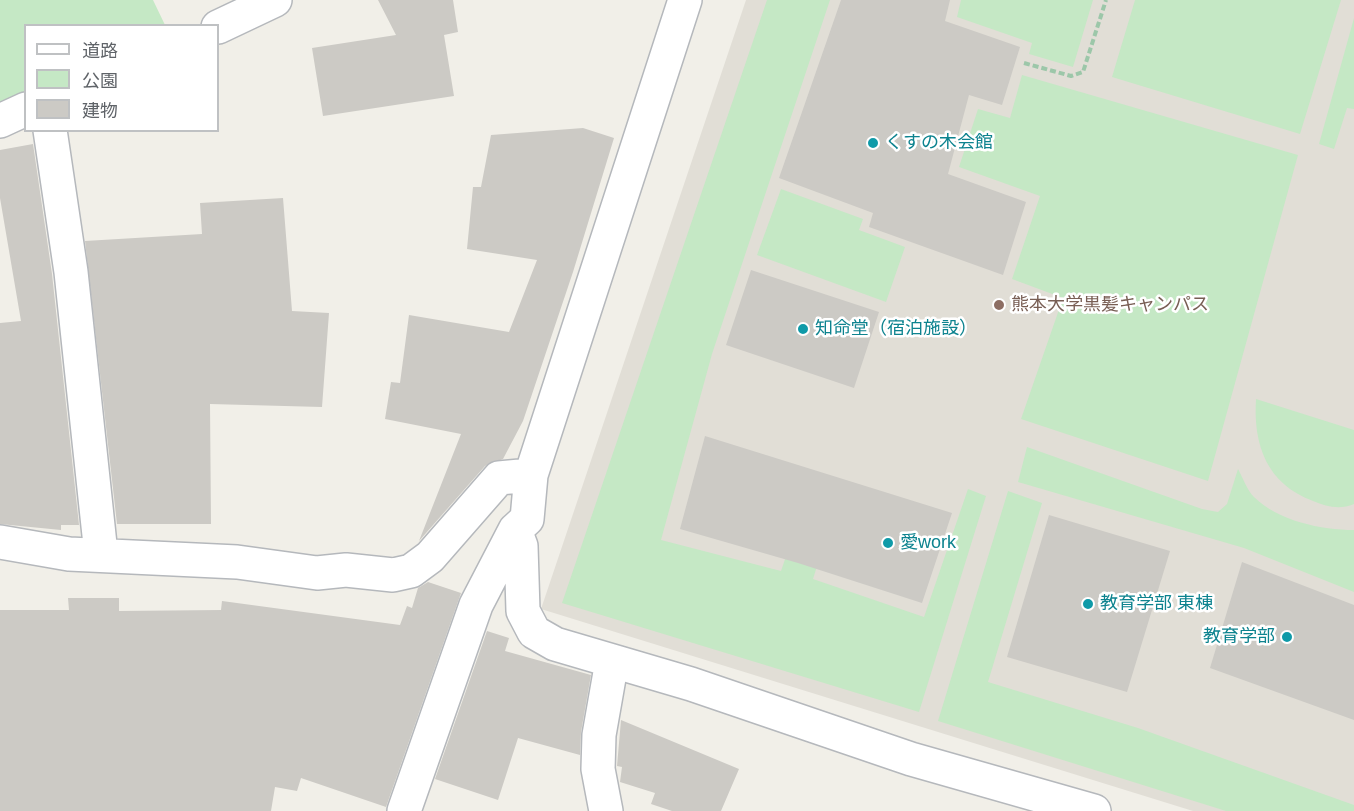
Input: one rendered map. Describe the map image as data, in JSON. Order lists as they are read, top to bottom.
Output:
{
  "places": [
    "くすの木会館",
    "熊本大学黒髪キャンパス",
    "知命堂（宿泊施設）",
    "愛work",
    "教育学部 東棟",
    "教育学部"
  ],
  "legend": ["道路", "公園", "建物"]
}
